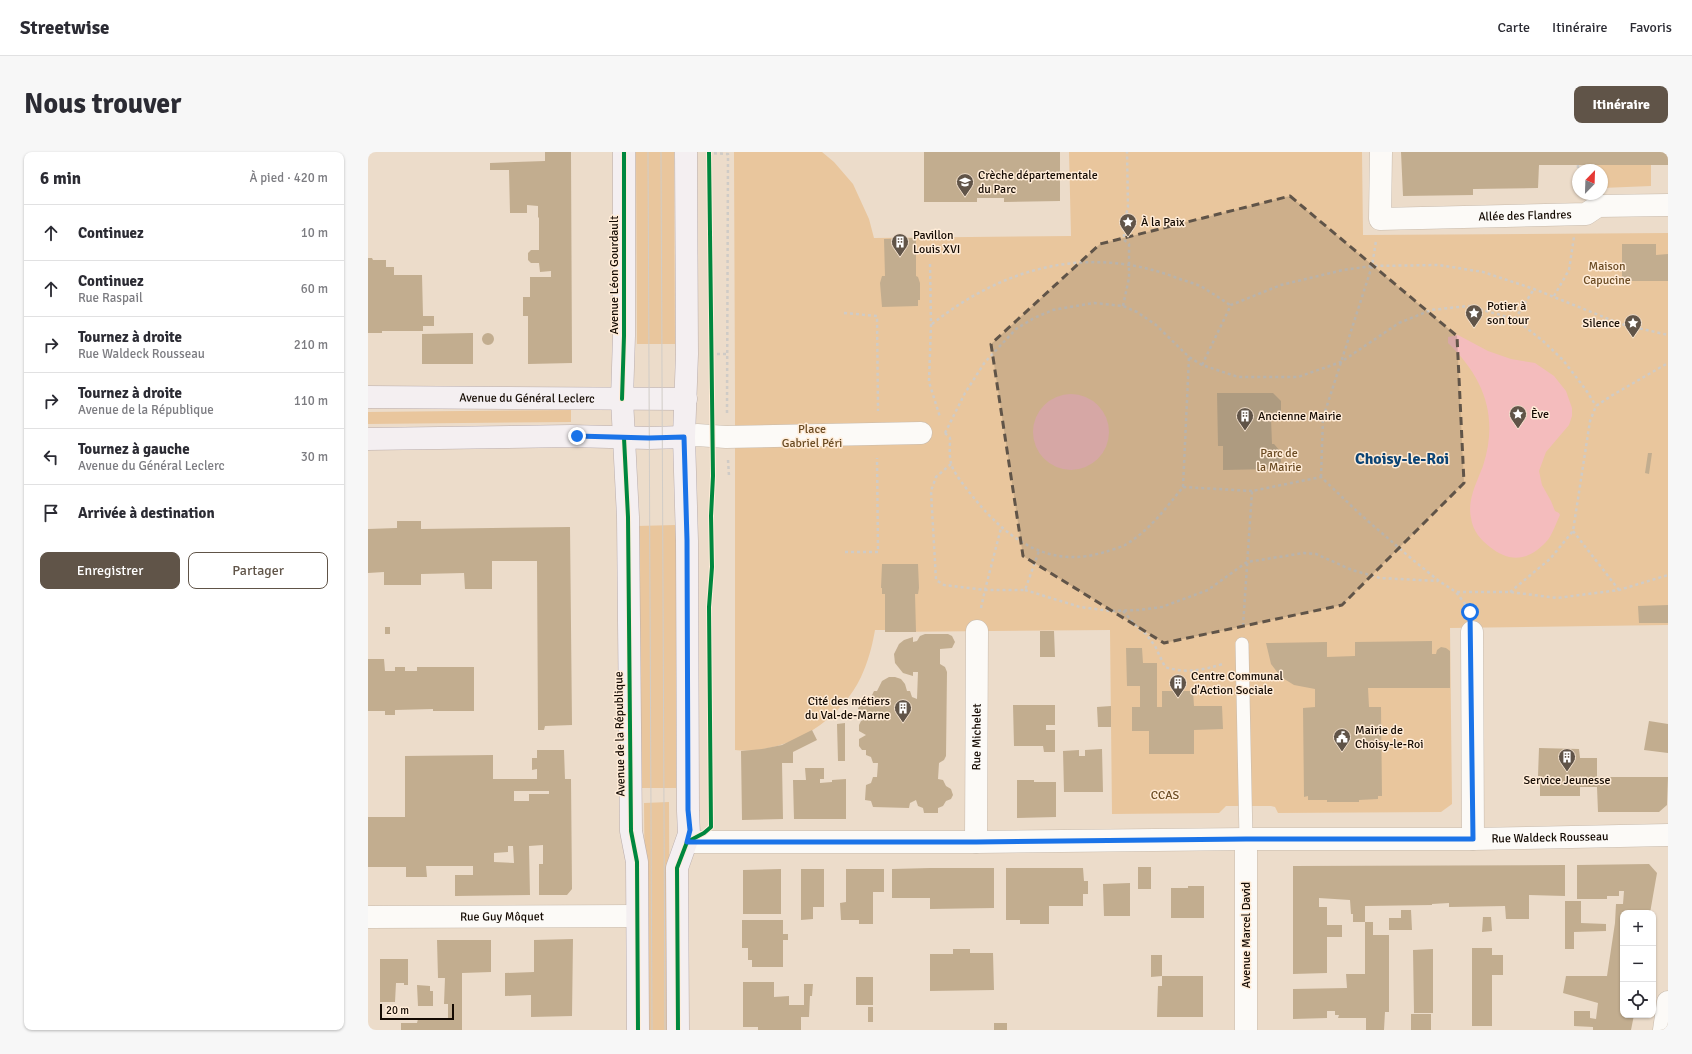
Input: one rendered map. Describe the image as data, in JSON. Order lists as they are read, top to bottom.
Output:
{
  "streets": {
    "main road": ["Avenue Léon Gourdault", "Avenue du Général Leclerc", "Avenue de la République"],
    "street": [
      "Allée des Flandres",
      "Rue Michelet",
      "Rue Waldeck Rousseau",
      "Rue Guy Môquet",
      "Avenue Marcel David"
    ]
  },
  "crossings": [
    ["Avenue Léon Gourdault", "Avenue du Général Leclerc"],
    ["Avenue Léon Gourdault", "Avenue de la République"],
    ["Avenue de la République", "Rue Guy Môquet"],
    ["Rue Michelet", "Rue Waldeck Rousseau"],
    ["Rue Waldeck Rousseau", "Avenue Marcel David"]
  ],
  "districts": ["Choisy-le-Roi"],
  "parks": [
    "Maison Capucine",
    "Place Gabriel Péri",
    "Parc de la Mairie",
    "CCAS"
  ],
  "places": {
    "school or university": ["Crèche départementale du Parc"],
    "place": [
      "À la Paix",
      "Potier à son tour",
      "Silence",
      "Ève"
    ],
    "building": [
      "Pavillon Louis XVI",
      "Ancienne Mairie",
      "Centre Communal d'Action Sociale",
      "Cité des métiers du Val-de-Marne",
      "Service Jeunesse"
    ],
    "public building": ["Mairie de Choisy-le-Roi"]
  },
  "scale_bar": "20 m",
  "north": "top right",
  "page": {
    "header": "Streetwise",
    "nav": ["Carte", "Itinéraire", "Favoris"],
    "buttons": [
      "Itinéraire",
      ["Enregistrer", "Partager"]
    ],
    "title": "Nous trouver",
    "heading": ["6 min", "À pied · 420 m"],
    "list": [
      ["Continuez", "10 m"],
      ["Continuez", "Rue Raspail", "60 m"],
      ["Tournez à droite", "Rue Waldeck Rousseau", "210 m"],
      ["Tournez à droite", "Avenue de la République", "110 m"],
      ["Tournez à gauche", "Avenue du Général Leclerc", "30 m"],
      "Arrivée à destination"
    ],
    "map_buttons": ["+", "−"],
    "scale": "20 m"
  }
}
